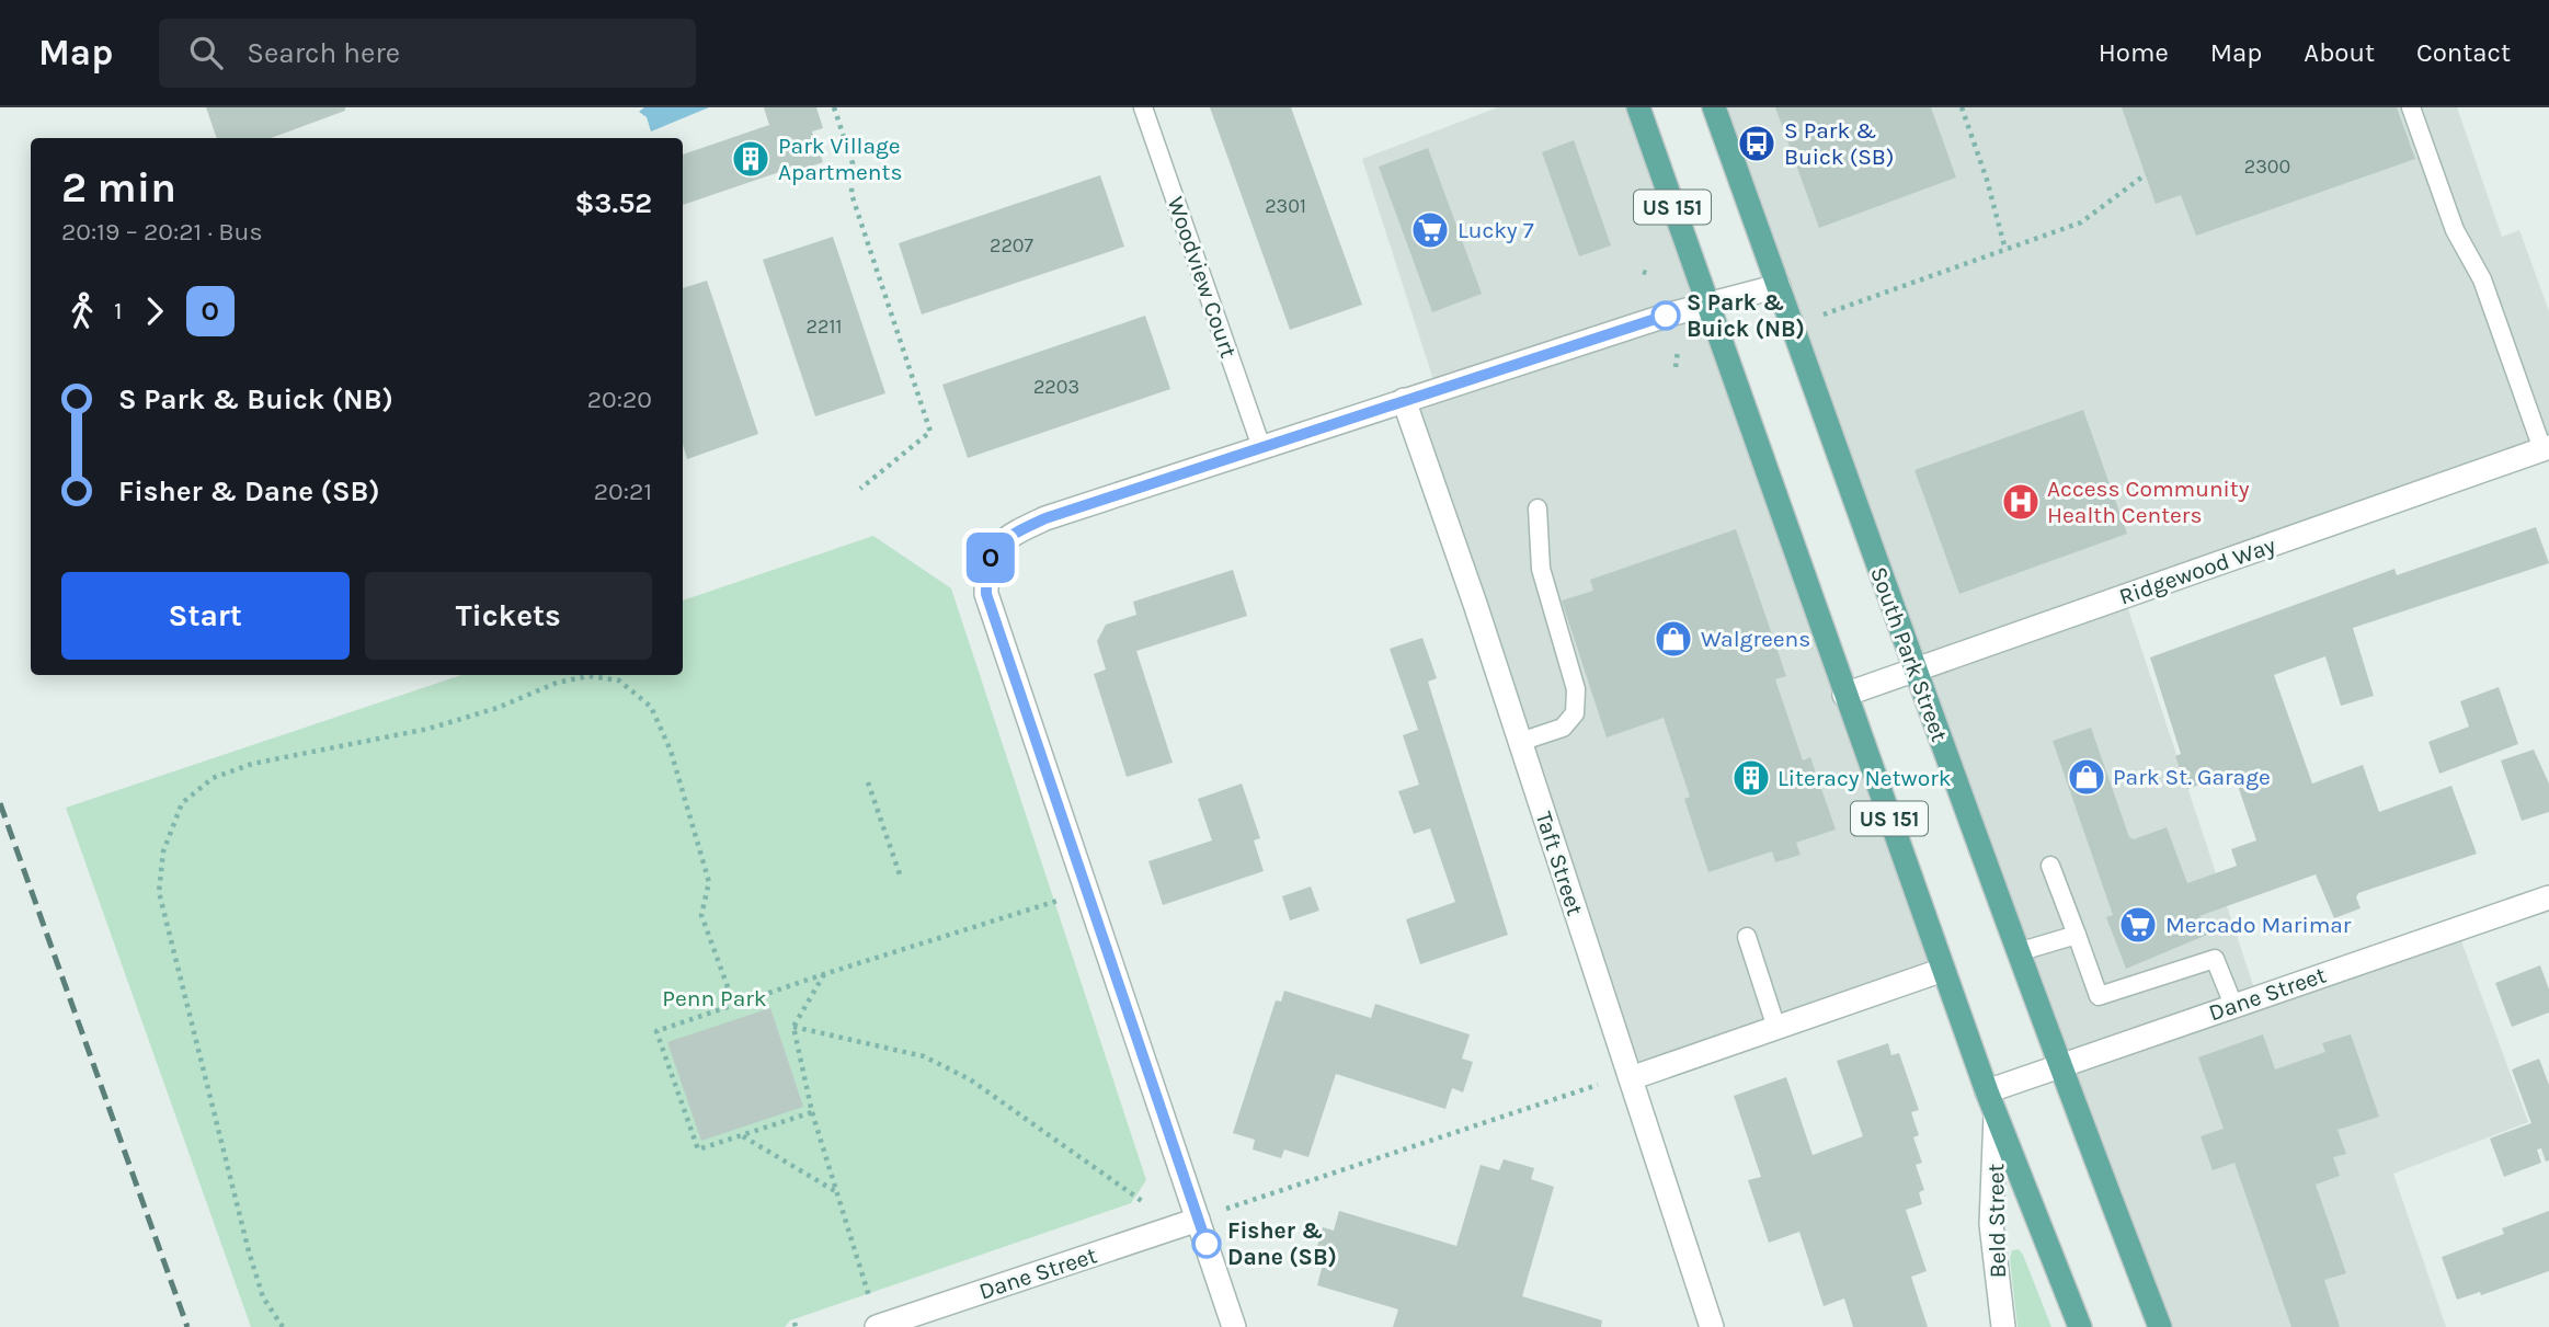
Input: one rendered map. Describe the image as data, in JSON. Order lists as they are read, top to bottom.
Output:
{
  "streets": {
    "main road": ["US 151", "South Park Street"],
    "street": [
      "Ridgewood Way",
      "Taft Street",
      "Dane Street",
      "Beld Street"
    ],
    "lane": ["Woodview Court"]
  },
  "crossings": [
    ["US 151", "Ridgewood Way"],
    ["US 151", "Dane Street"],
    ["US 151", "Beld Street"],
    ["Ridgewood Way", "South Park Street"],
    ["South Park Street", "Dane Street"]
  ],
  "parks": ["Penn Park"],
  "places": {
    "bus stop": ["S Park & Buick (SB)"],
    "building": ["Park Village Apartments", "Literacy Network"],
    "supermarket": ["Lucky 7", "Mercado Marimar"],
    "other": ["S Park & Buick (NB)", "Fisher & Dane (SB)"],
    "hospital": ["Access Community Health Centers"],
    "shop": ["Walgreens", "Park St. Garage"]
  },
  "lines": ["bus line O"],
  "house_numbers": [
    "2300",
    "2301",
    "2207",
    "2211",
    "2203"
  ],
  "page": {
    "header": "Map",
    "search": "Search here",
    "nav": [
      "Home",
      "Map",
      "About",
      "Contact"
    ],
    "on_map": "O",
    "heading": ["2 min", "20:19 – 20:21 · Bus", "$3.52"],
    "legs": ["1", "O"],
    "list": [
      {
        "name": "S Park & Buick (NB)",
        "value": "20:20"
      },
      {
        "name": "Fisher & Dane (SB)",
        "value": "20:21"
      }
    ],
    "buttons": ["Start", "Tickets"]
  }
}
